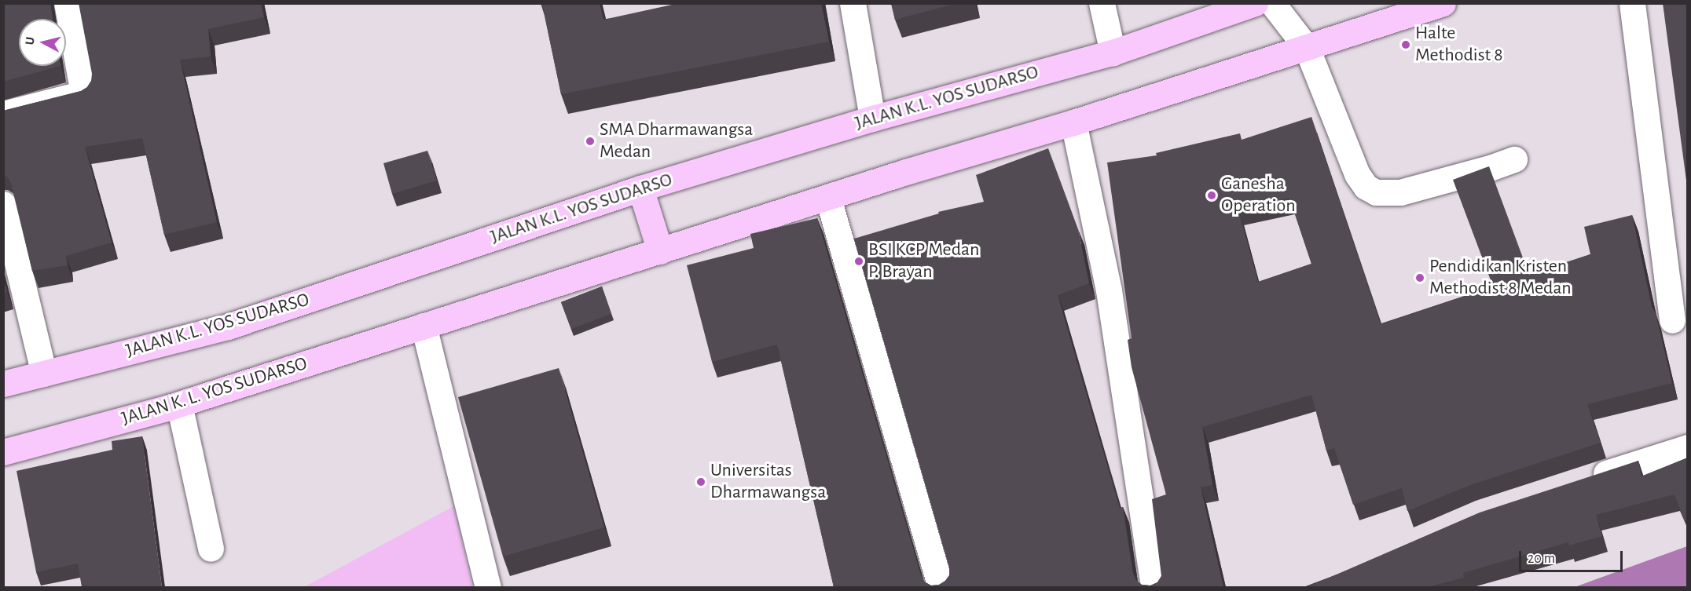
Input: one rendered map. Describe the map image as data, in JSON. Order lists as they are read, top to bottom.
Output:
{
  "streets": {
    "main road": ["JALAN K.L. YOS SUDARSO", "JALAN K. L. YOS SUDARSO"]
  },
  "places": [
    "Halte Methodist 8",
    "SMA Dharmawangsa Medan",
    "Ganesha Operation",
    "BSI KCP Medan P. Brayan",
    "Pendidikan Kristen Methodist 8 Medan",
    "Universitas Dharmawangsa"
  ],
  "scale_bar": "20 m",
  "north": "left"
}
